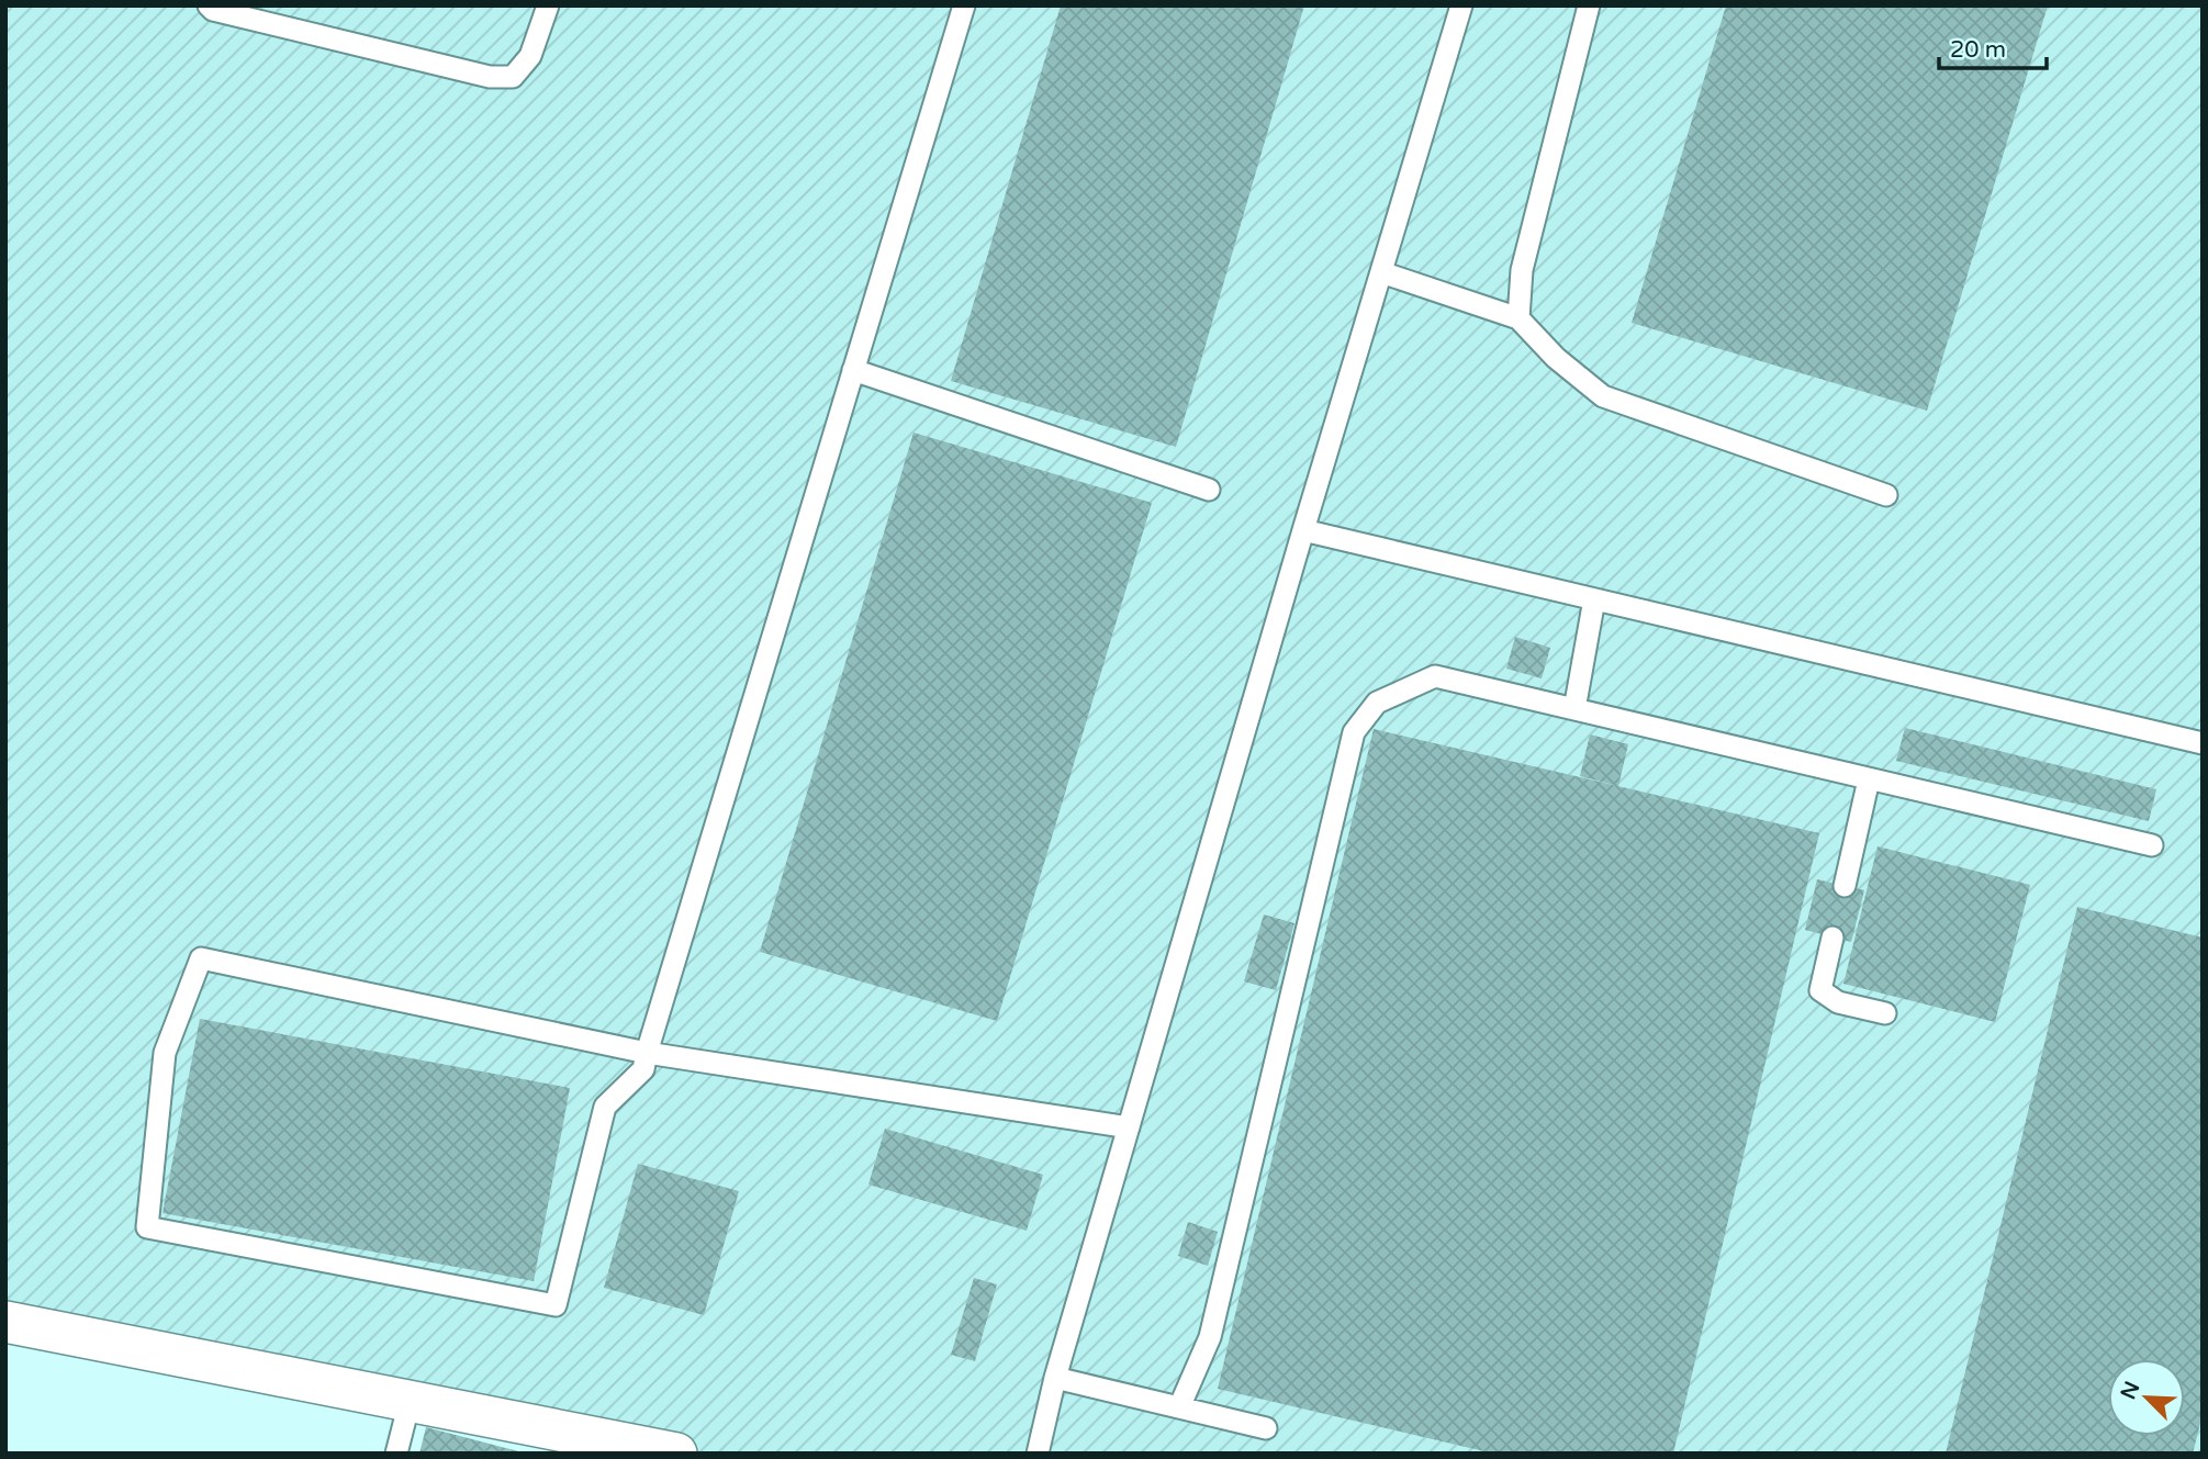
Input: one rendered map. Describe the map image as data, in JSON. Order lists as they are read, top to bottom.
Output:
{
  "scale_bar": "20 m",
  "north": "top left"
}
